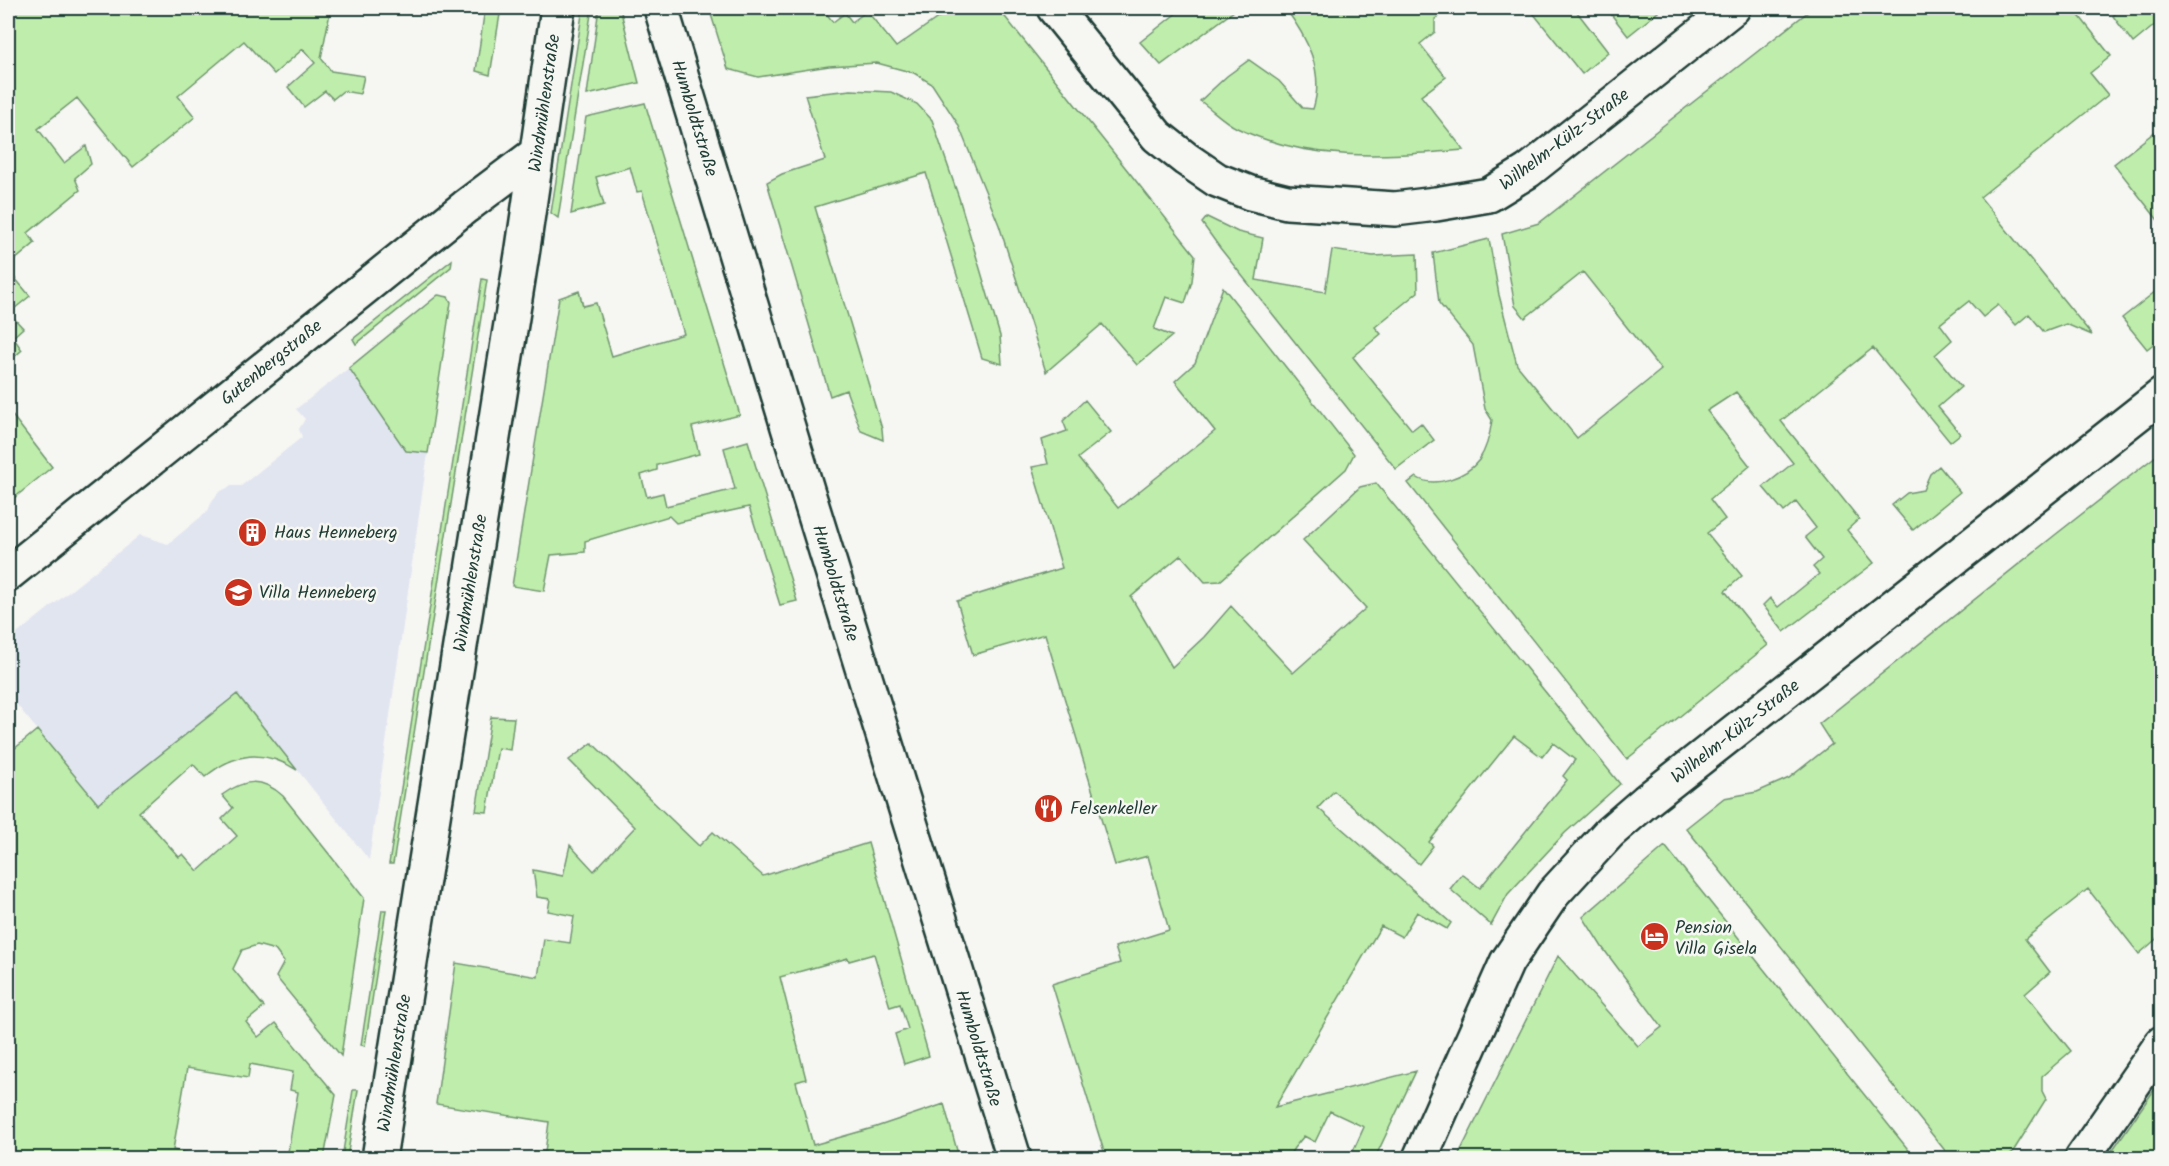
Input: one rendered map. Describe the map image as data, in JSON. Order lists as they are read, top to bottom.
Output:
{
  "streets": {
    "street": [
      "Windmühlenstraße",
      "Humboldtstraße",
      "Wilhelm-Külz-Straße",
      "Gutenbergstraße"
    ]
  },
  "crossings": [
    ["Windmühlenstraße", "Gutenbergstraße"]
  ],
  "places": {
    "building": ["Haus Henneberg"],
    "school or university": ["Villa Henneberg"],
    "restaurant": ["Felsenkeller"],
    "hotel": ["Pension Villa Gisela"]
  }
}
